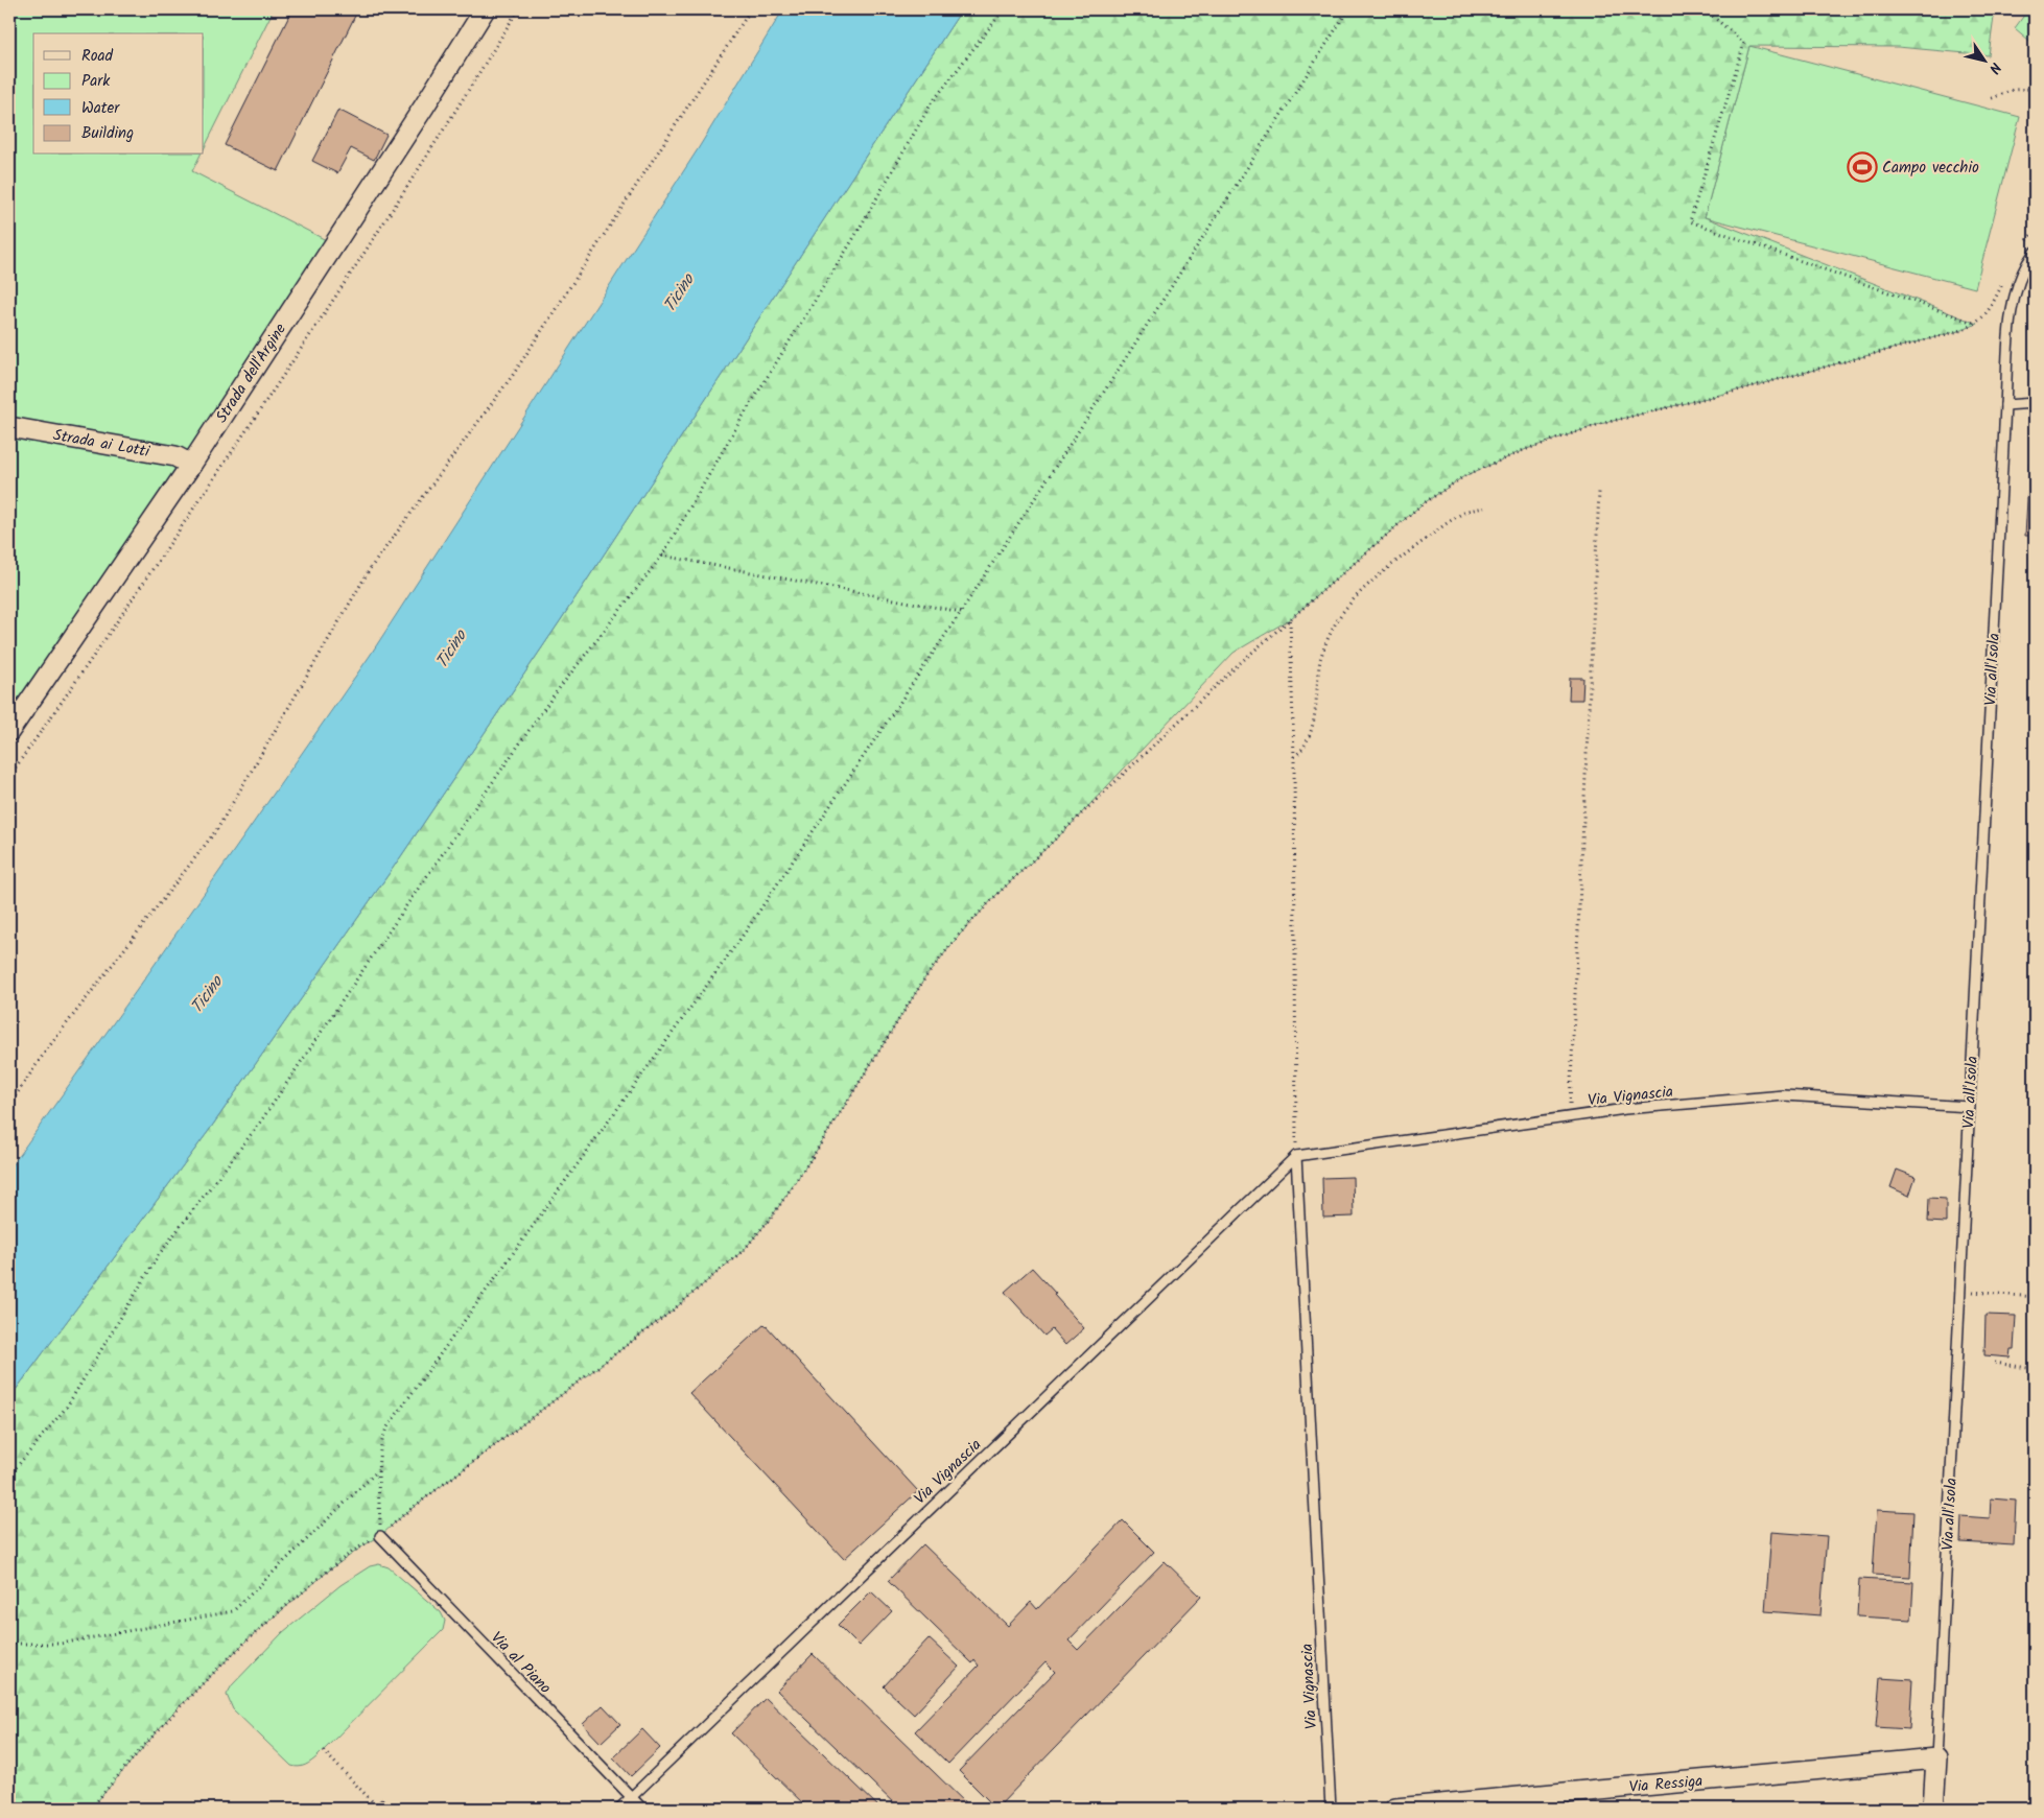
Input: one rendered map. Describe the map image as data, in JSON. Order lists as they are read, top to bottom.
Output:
{
  "streets": {
    "street": [
      "Strada dell'Argine",
      "Strada ai Lotti",
      "Via all'Isola",
      "Via Ressiga"
    ],
    "lane": ["Via Vignascia", "Via al Piano"]
  },
  "crossings": [
    ["Strada dell'Argine", "Strada ai Lotti"],
    ["Via all'Isola", "Via Vignascia"],
    ["Via all'Isola", "Via Ressiga"],
    ["Via Vignascia", "Via al Piano"]
  ],
  "water": ["Ticino"],
  "places": {
    "sports": ["Campo vecchio"]
  },
  "legend": [
    "Road",
    "Park",
    "Water",
    "Building"
  ],
  "north": "bottom right"
}
